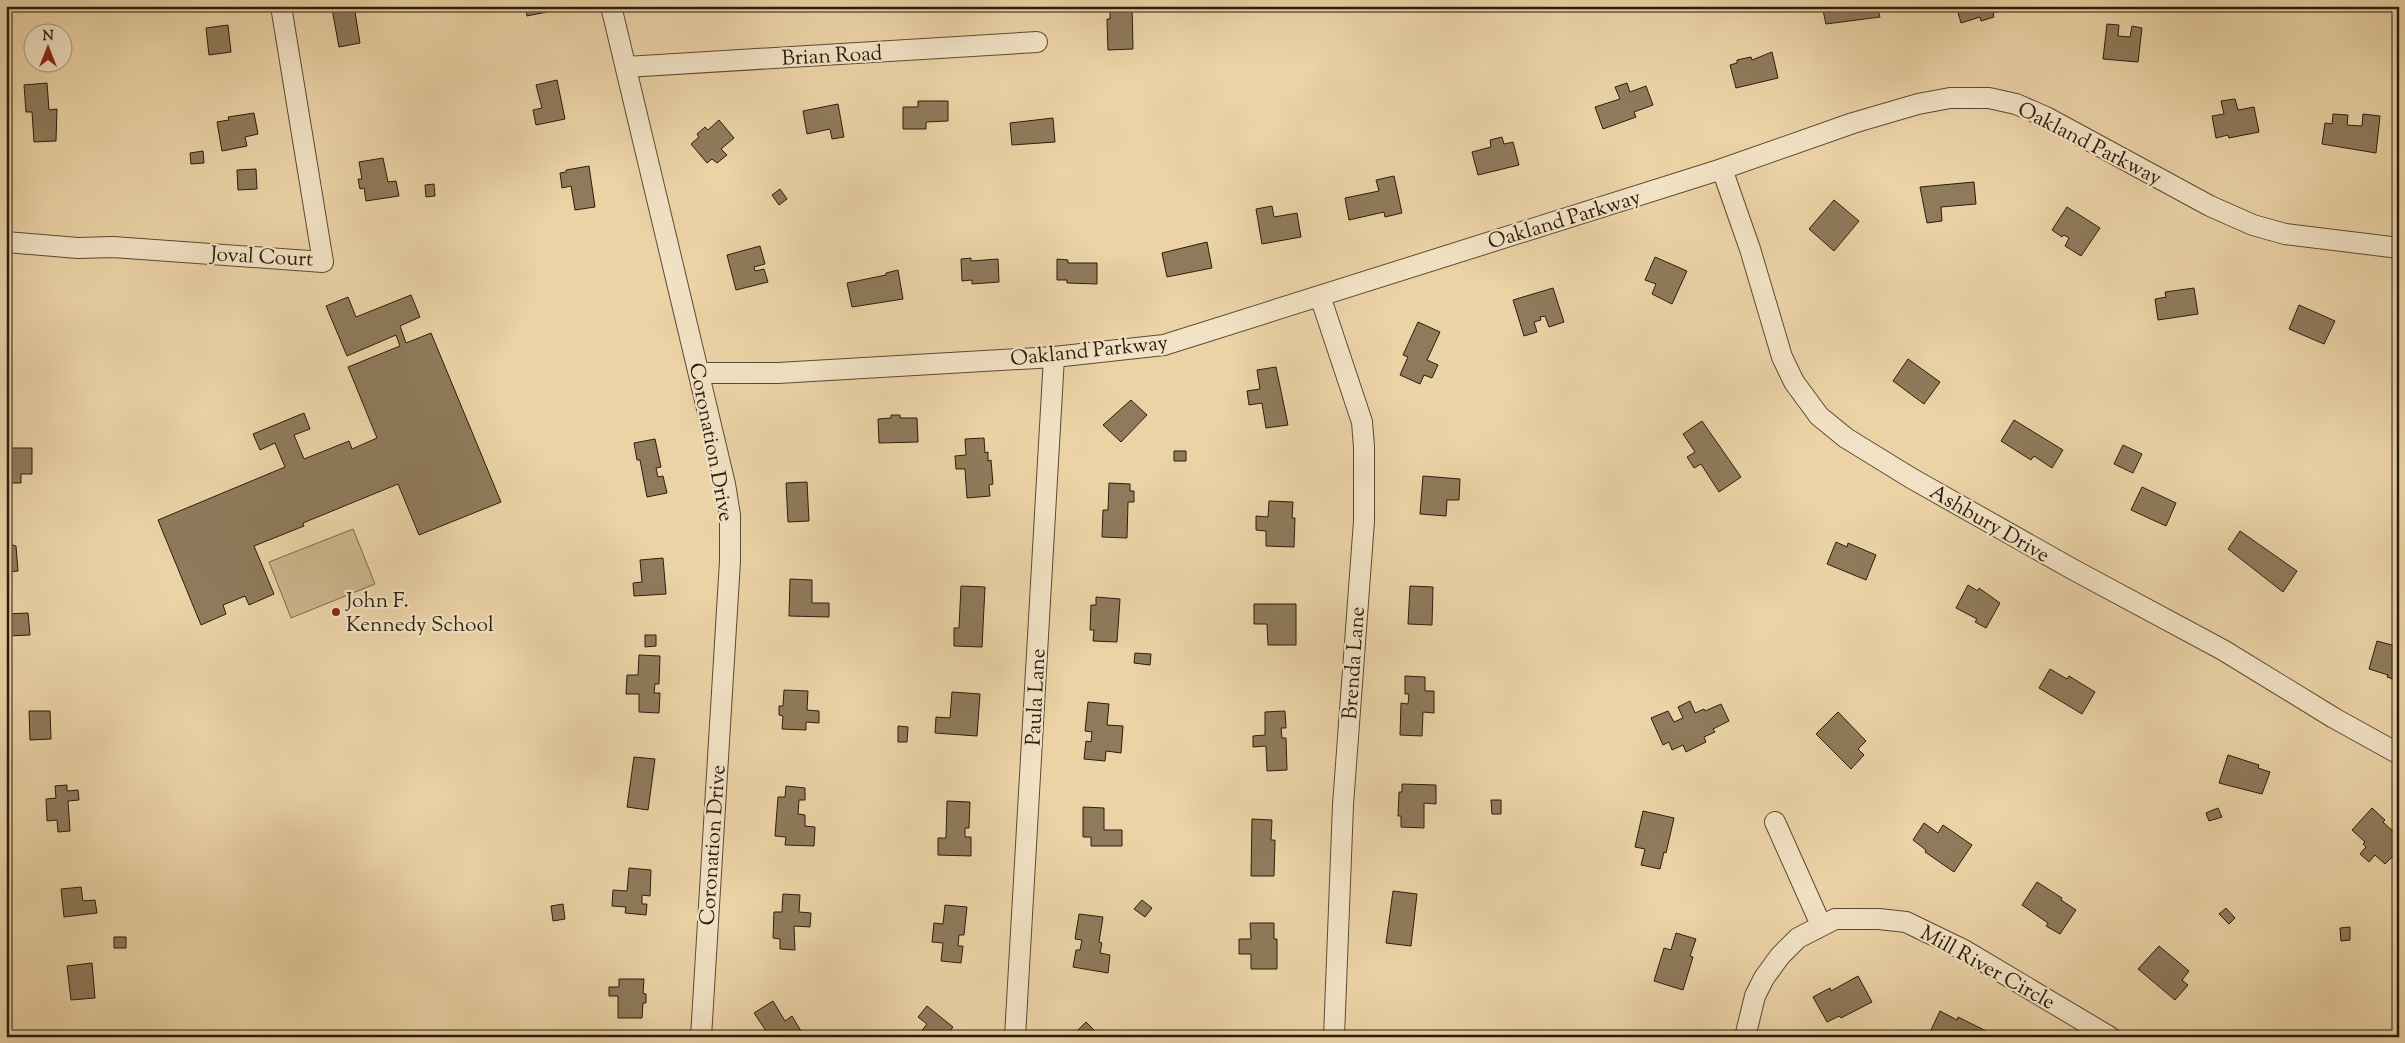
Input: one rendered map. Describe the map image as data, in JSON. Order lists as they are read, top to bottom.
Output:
{
  "streets": {
    "street": [
      "Brian Road",
      "Oakland Parkway",
      "Joval Court",
      "Coronation Drive",
      "Ashbury Drive",
      "Brenda Lane",
      "Paula Lane",
      "Mill River Circle"
    ]
  },
  "crossings": [
    ["Brian Road", "Coronation Drive"],
    ["Oakland Parkway", "Coronation Drive"],
    ["Oakland Parkway", "Ashbury Drive"],
    ["Oakland Parkway", "Brenda Lane"],
    ["Oakland Parkway", "Paula Lane"]
  ],
  "places": ["John F. Kennedy School"],
  "north": "top"
}
